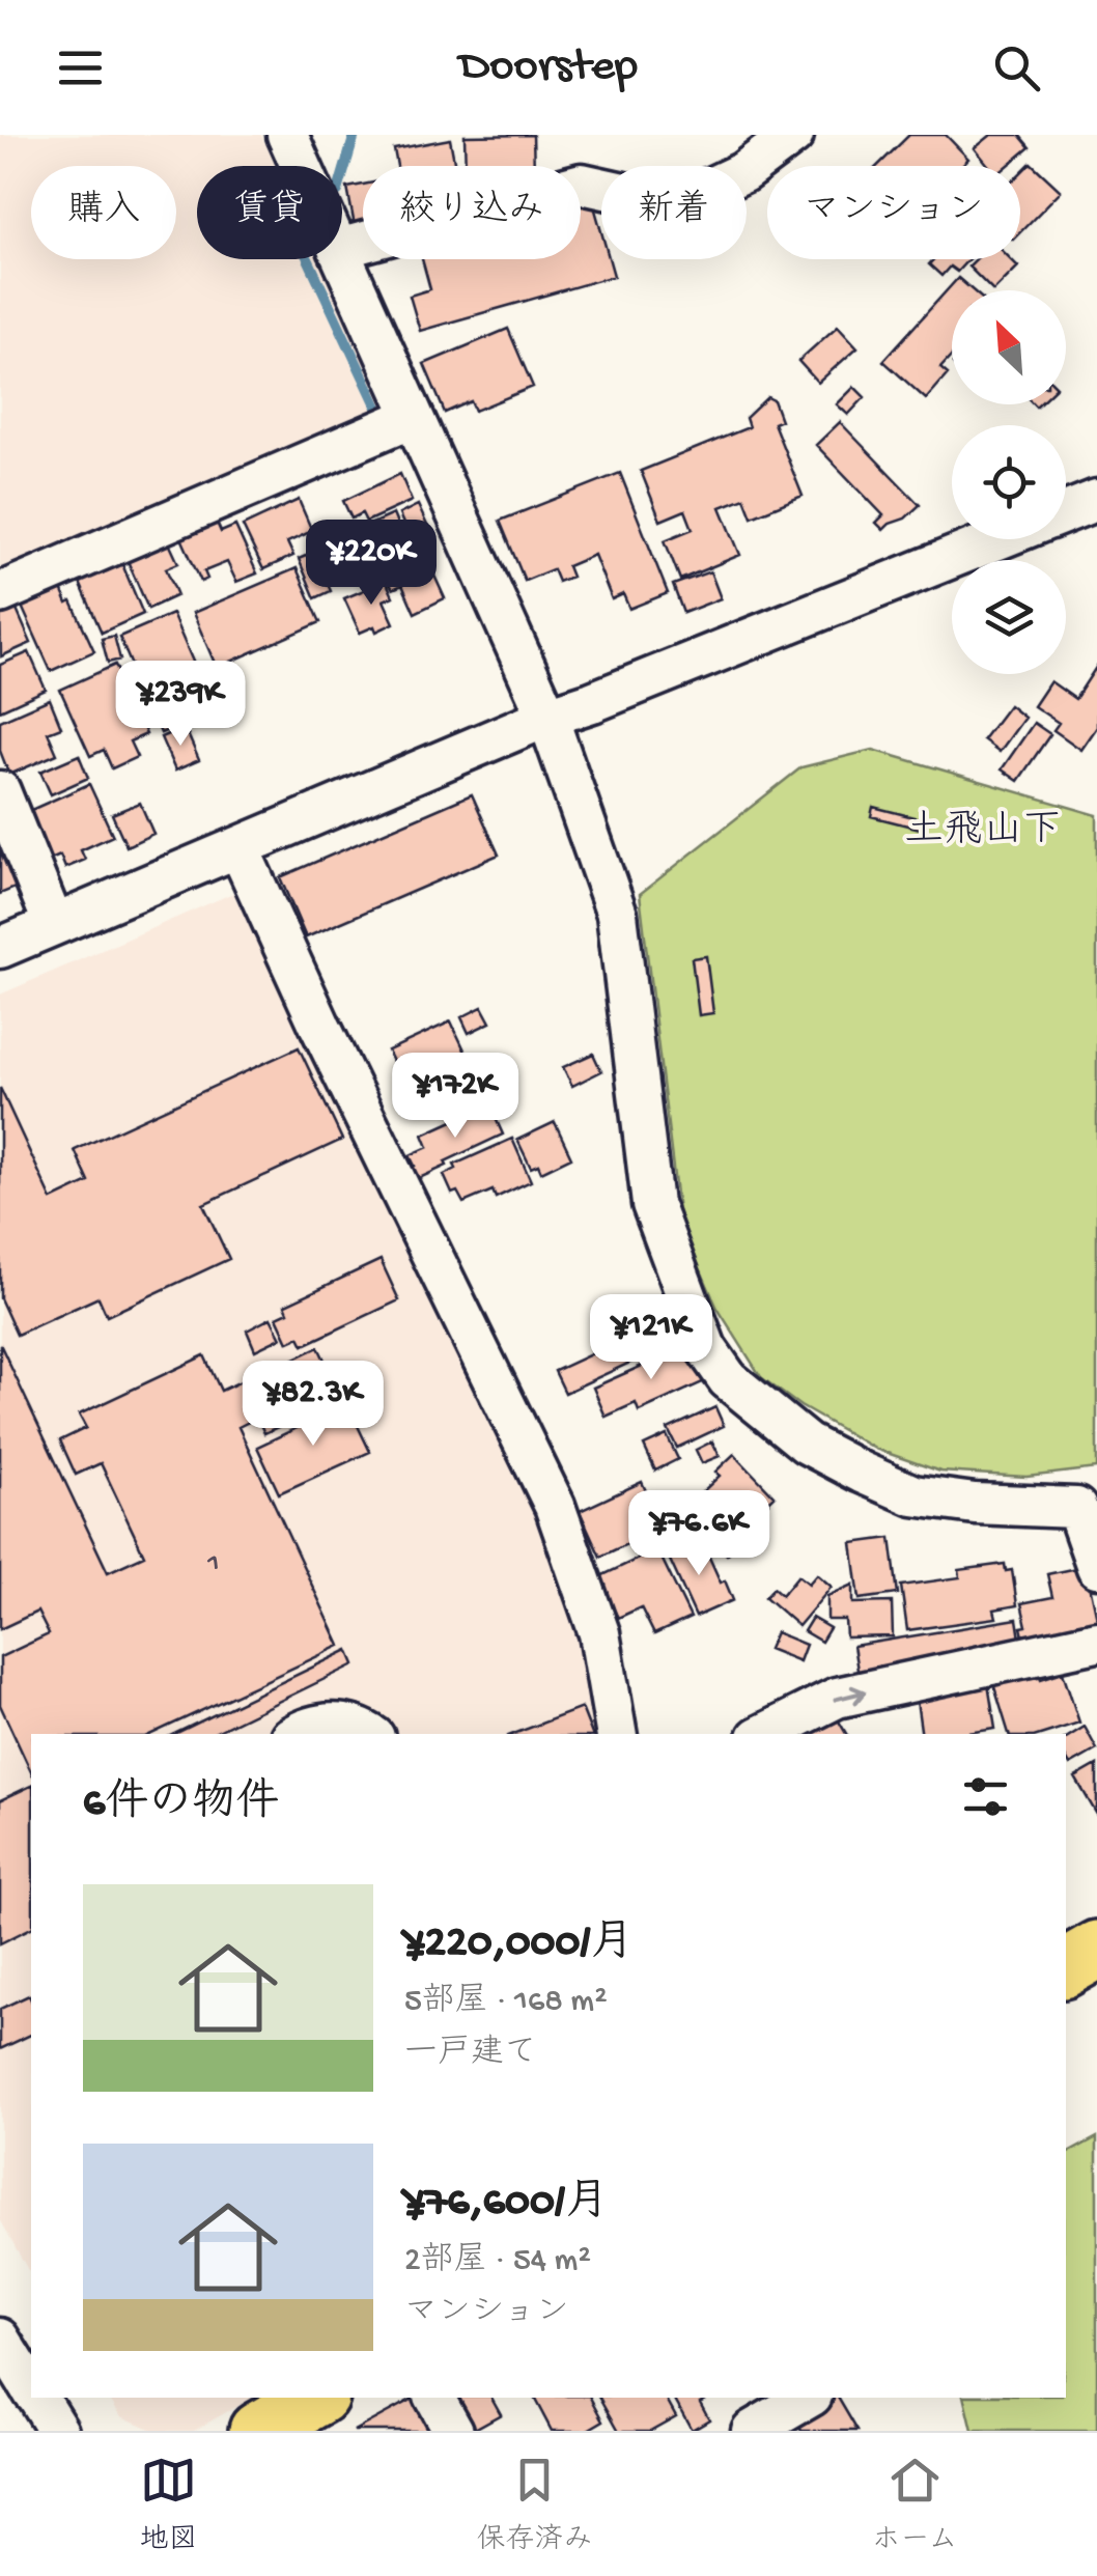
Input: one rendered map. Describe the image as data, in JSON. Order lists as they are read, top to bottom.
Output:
{
  "districts": ["土飛山下"],
  "house_numbers": ["1"],
  "north": "top left",
  "page": {
    "header": "Doorstep",
    "chip": [
      "購入",
      "賃貸",
      "絞り込み",
      "新着",
      "マンション"
    ],
    "price": [
      "¥220K",
      "¥239K",
      "¥172K",
      "¥121K",
      "¥82.3K",
      "¥76.6K"
    ],
    "heading": "6件の物件",
    "list": [
      {
        "name": "¥220,000/月",
        "note": "5部屋 · 168 m² · 一戸建て"
      },
      {
        "name": "¥76,600/月",
        "note": "2部屋 · 54 m² · マンション"
      }
    ],
    "tabs": ["地図", "保存済み", "ホーム"]
  }
}
